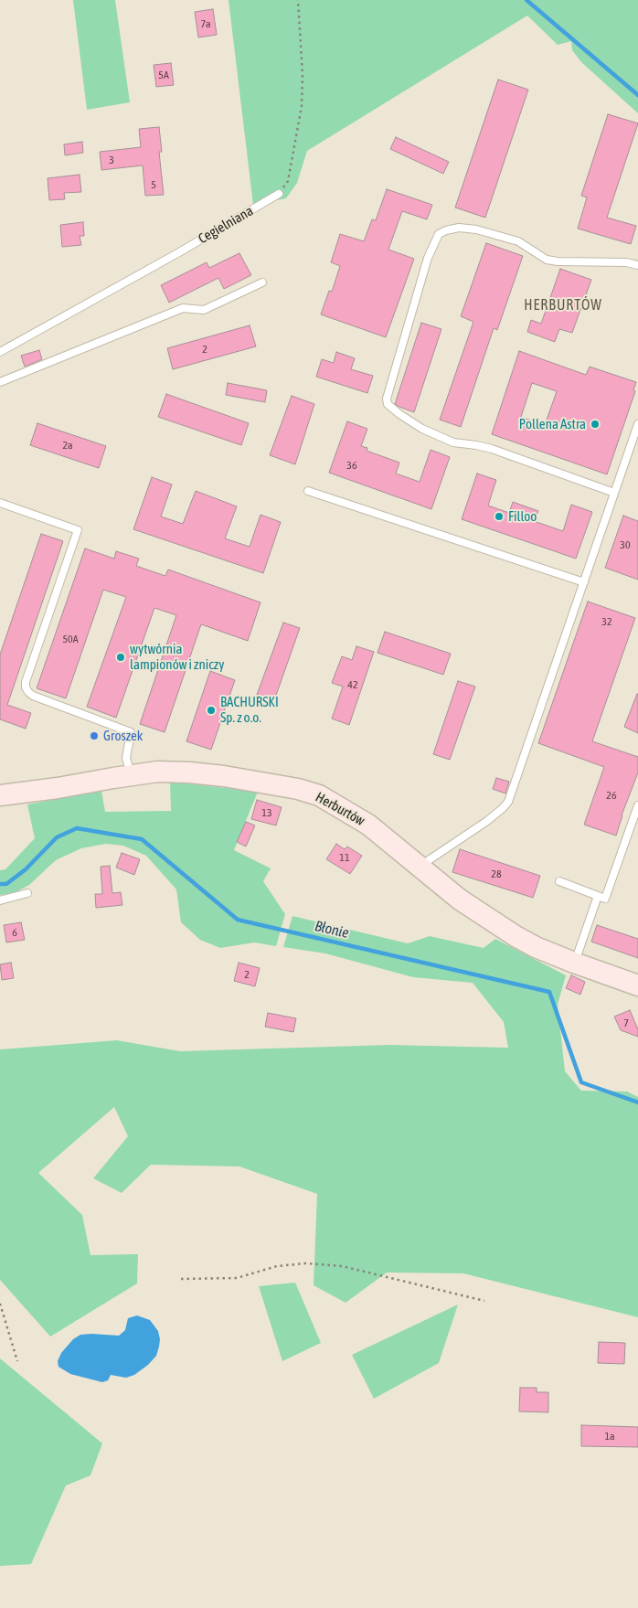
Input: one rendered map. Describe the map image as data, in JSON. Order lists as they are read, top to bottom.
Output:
{
  "streets": {
    "street": ["Herburtów"],
    "lane": ["Cegielniana"]
  },
  "districts": ["HERBURTÓW"],
  "water": ["Błonie"],
  "places": [
    "Pollena Astra",
    "Filloo",
    "wytwórnia lampionów i zniczy",
    "BACHURSKI Sp. z o.o.",
    "Groszek"
  ],
  "house_numbers": [
    "7a",
    "5A",
    "3",
    "5",
    "2",
    "2a",
    "36",
    "30",
    "32",
    "50A",
    "42",
    "26",
    "13",
    "11",
    "28",
    "6",
    "2",
    "7",
    "1a"
  ]
}
